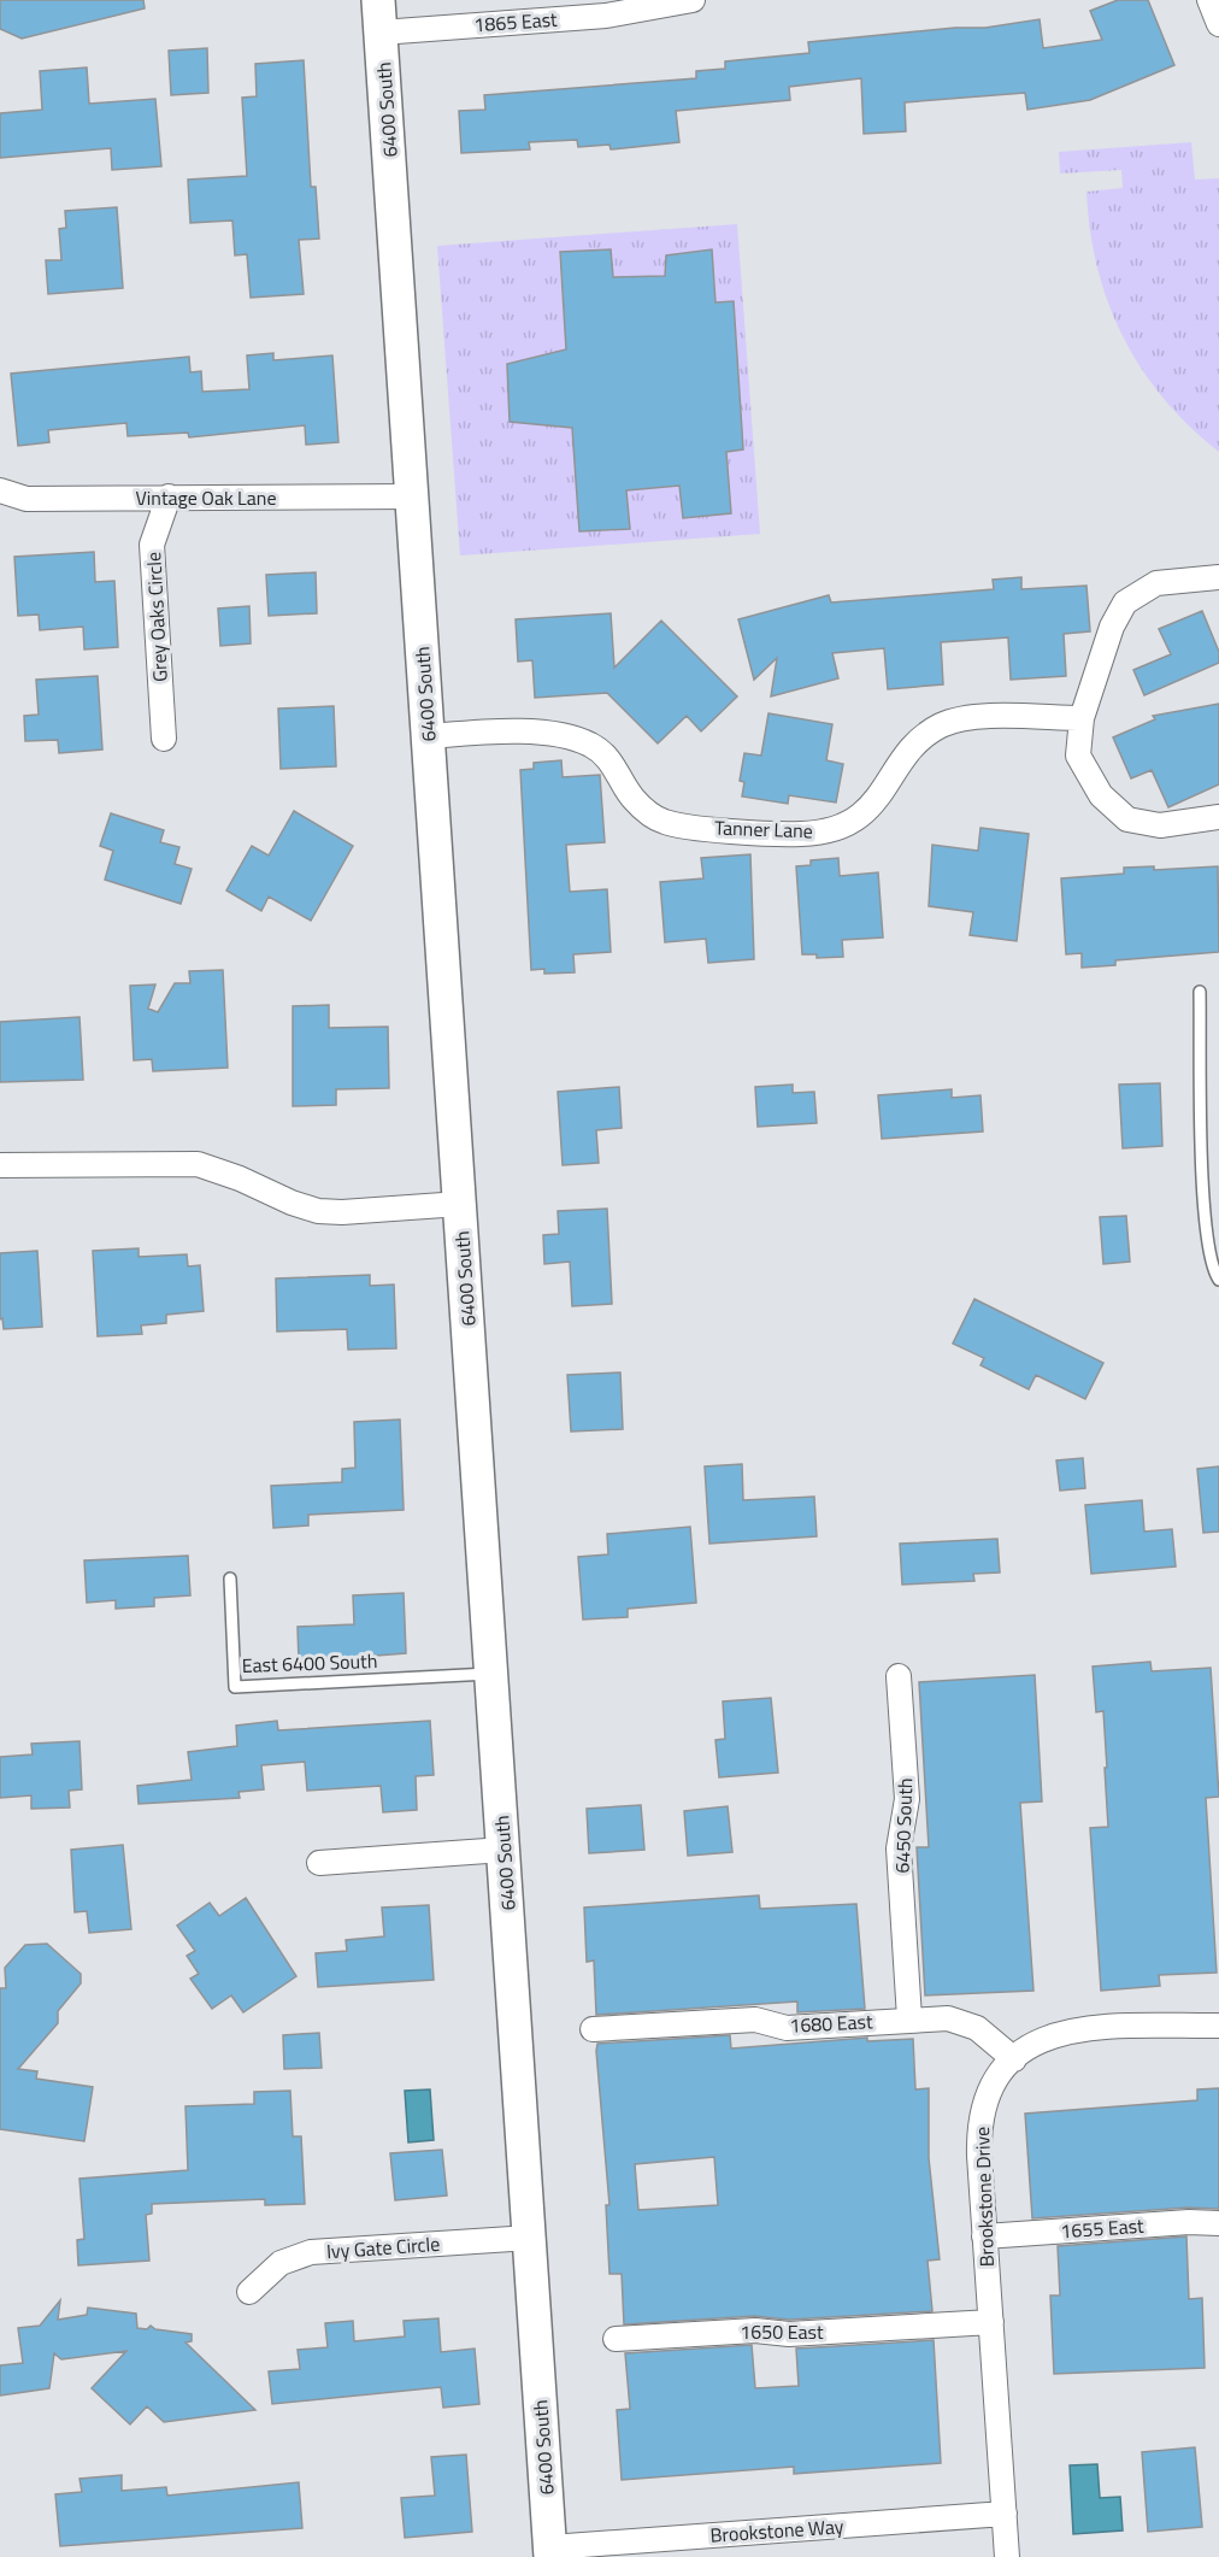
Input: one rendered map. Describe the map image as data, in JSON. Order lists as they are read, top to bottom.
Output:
{
  "streets": {
    "street": [
      "1865 East",
      "6400 South",
      "Vintage Oak Lane",
      "Grey Oaks Circle",
      "Tanner Lane",
      "6450 South",
      "1680 East",
      "Brookstone Drive",
      "1655 East",
      "Ivy Gate Circle",
      "1650 East",
      "Brookstone Way"
    ],
    "lane": ["East 6400 South"]
  },
  "crossings": [
    ["1865 East", "6400 South"],
    ["6400 South", "Vintage Oak Lane"],
    ["6400 South", "Tanner Lane"],
    ["6400 South", "East 6400 South"],
    ["6400 South", "Ivy Gate Circle"],
    ["6400 South", "Brookstone Way"],
    ["Vintage Oak Lane", "Grey Oaks Circle"],
    ["6450 South", "1680 East"],
    ["1680 East", "Brookstone Drive"],
    ["Brookstone Drive", "1655 East"],
    ["Brookstone Drive", "1650 East"],
    ["Brookstone Drive", "Brookstone Way"]
  ]
}
